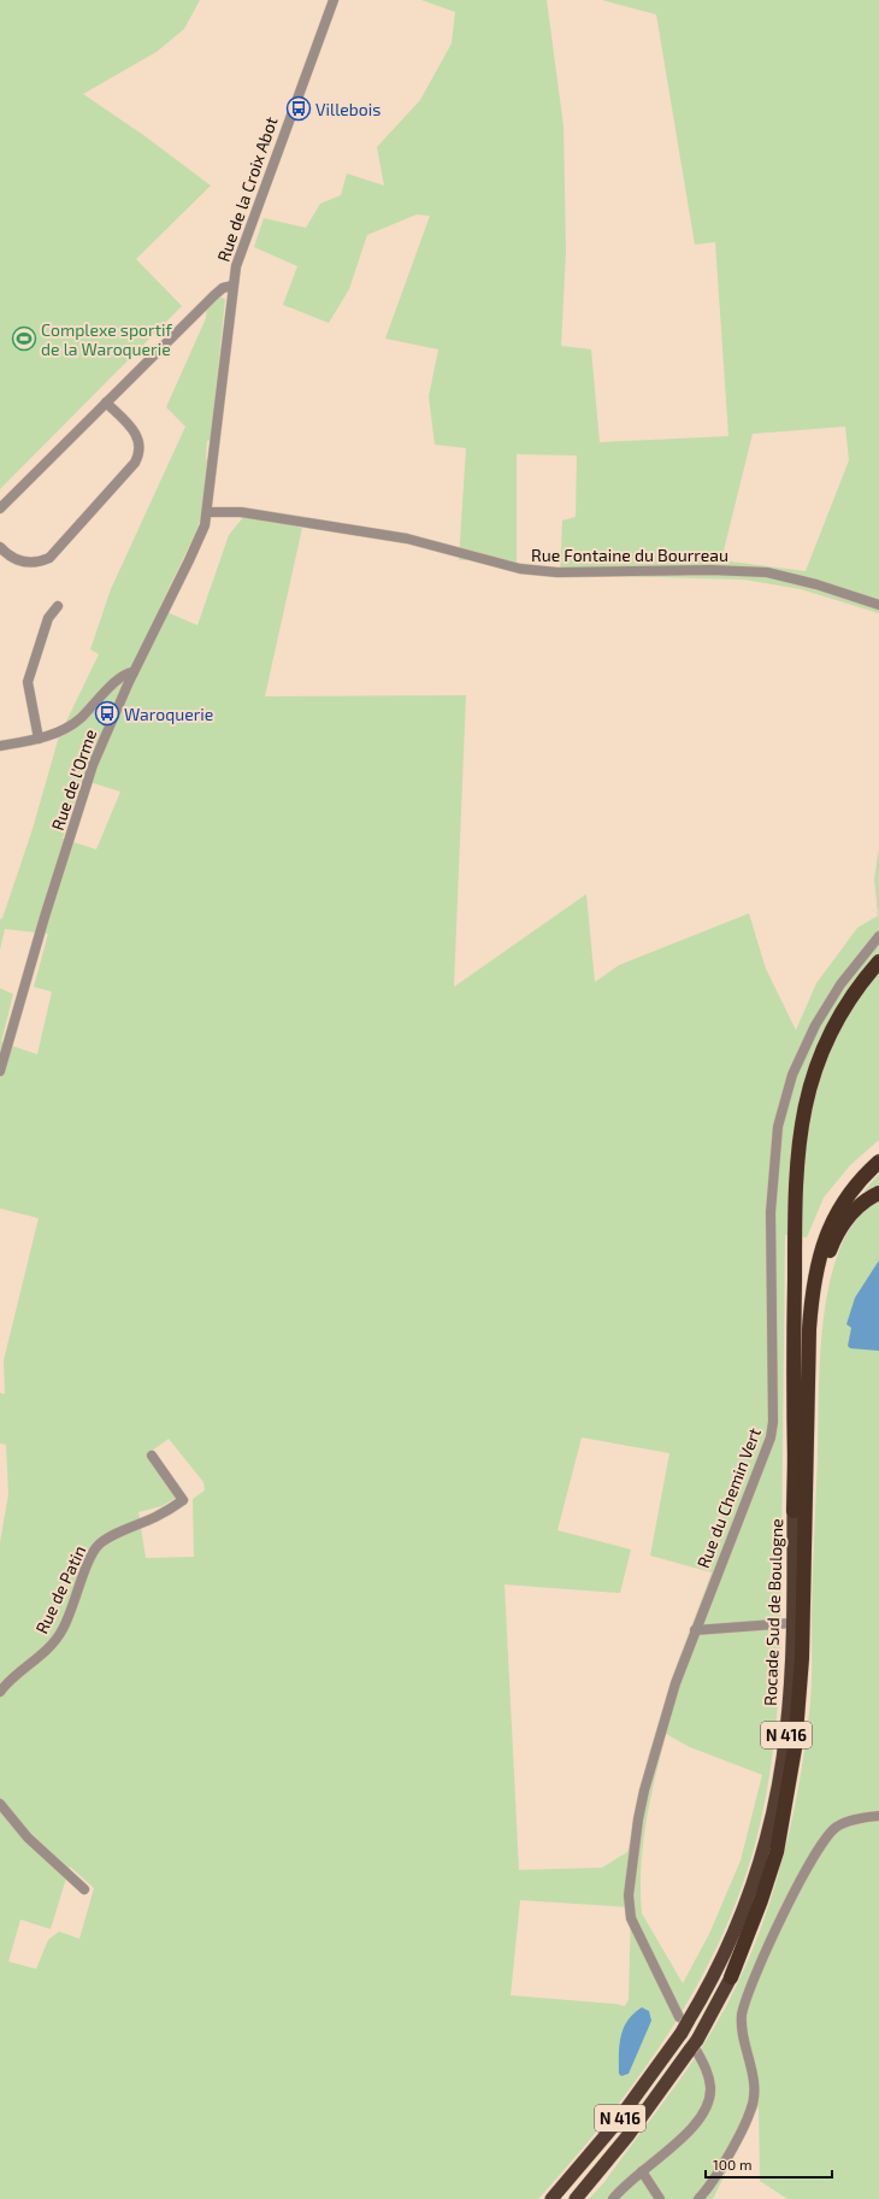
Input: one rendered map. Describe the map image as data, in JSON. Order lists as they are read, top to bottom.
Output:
{
  "streets": {
    "highway": ["Rocade Sud de Boulogne", "N 416"],
    "street": [
      "Rue de la Croix Abot",
      "Rue Fontaine du Bourreau",
      "Rue de l'Orme",
      "Rue du Chemin Vert",
      "Rue de Patin"
    ]
  },
  "crossings": [
    ["Rue de la Croix Abot", "Rue Fontaine du Bourreau"],
    ["Rue de la Croix Abot", "Rue de l'Orme"],
    ["Rue Fontaine du Bourreau", "Rue de l'Orme"],
    ["Rue du Chemin Vert", "Rocade Sud de Boulogne"]
  ],
  "places": {
    "bus stop": ["Villebois", "Waroquerie"],
    "sports": ["Complexe sportif de la Waroquerie"]
  },
  "scale_bar": "100 m"
}
